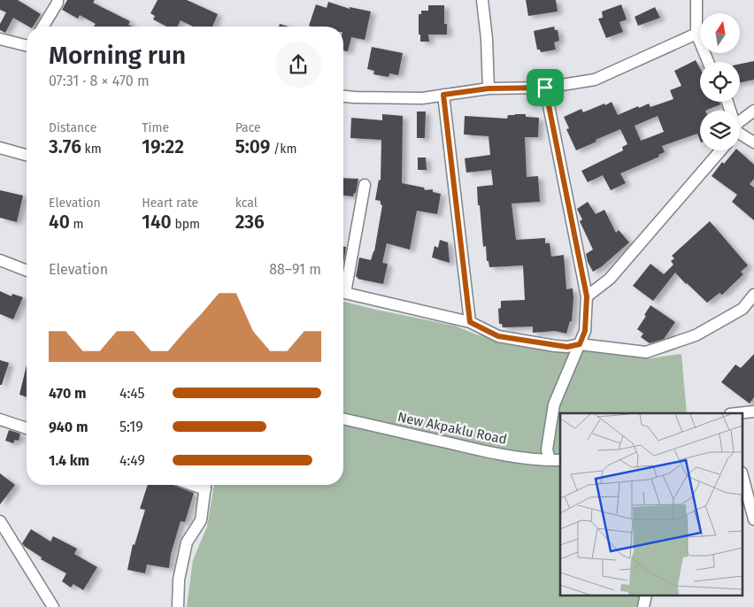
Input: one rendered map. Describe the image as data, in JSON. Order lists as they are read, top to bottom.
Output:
{
  "streets": {
    "street": ["New Akpaklu Road"]
  },
  "north": "top",
  "page": {
    "heading": ["Morning run", "07:31 · 8 × 470 m"],
    "stats": [
      ["Distance", "3.76 km"],
      ["Time", "19:22"],
      ["Pace", "5:09 /km"],
      ["Elevation", "40 m"],
      ["Heart rate", "140 bpm"],
      ["kcal", "236"]
    ],
    "chart": ["Elevation", "88–91 m"],
    "list": [
      {
        "name": "470 m",
        "note": "4:45"
      },
      {
        "name": "940 m",
        "note": "5:19"
      },
      {
        "name": "1.4 km",
        "note": "4:49"
      }
    ]
  }
}
